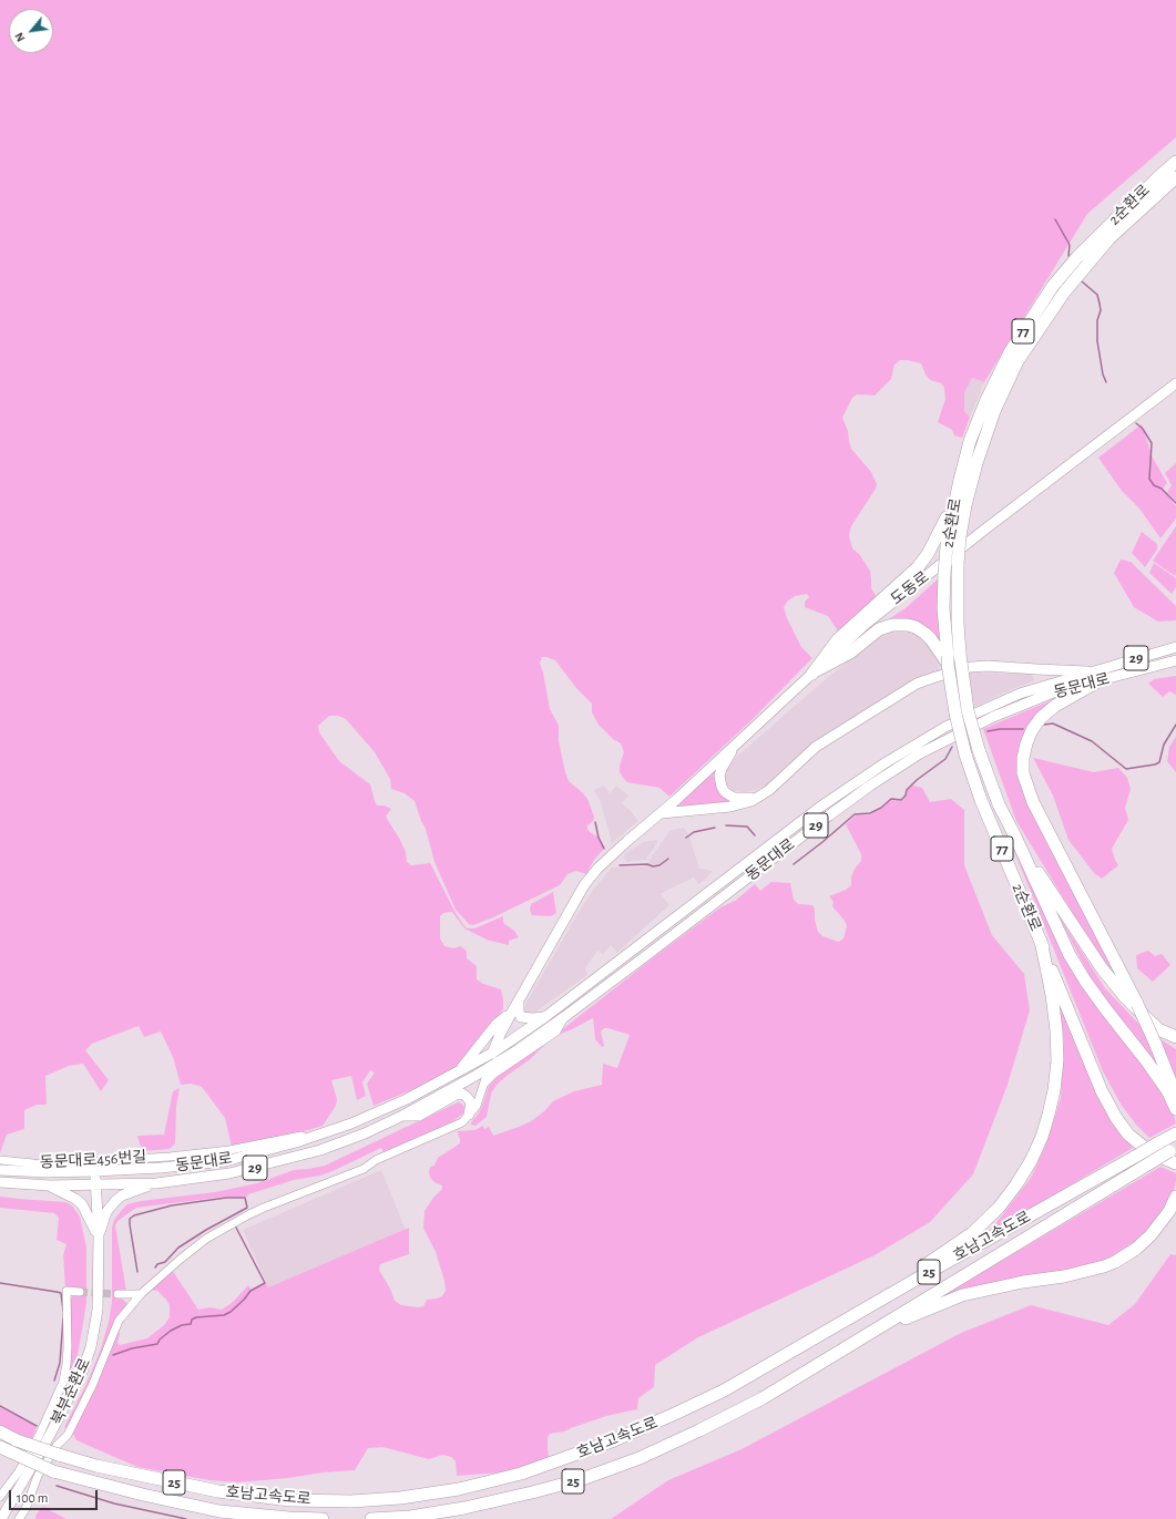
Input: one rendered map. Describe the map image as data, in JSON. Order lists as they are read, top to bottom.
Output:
{
  "streets": {
    "highway": [
      "2순환로",
      "77",
      "호남고속도로",
      "25"
    ],
    "main road": [
      "도동로",
      "29",
      "동문대로",
      "북부순환로"
    ],
    "street": ["동문대로456번길"]
  },
  "crossings": [
    ["도동로", "동문대로"],
    ["동문대로", "동문대로456번길"],
    ["동문대로", "북부순환로"]
  ],
  "scale_bar": "100 m",
  "north": "bottom left"
}
